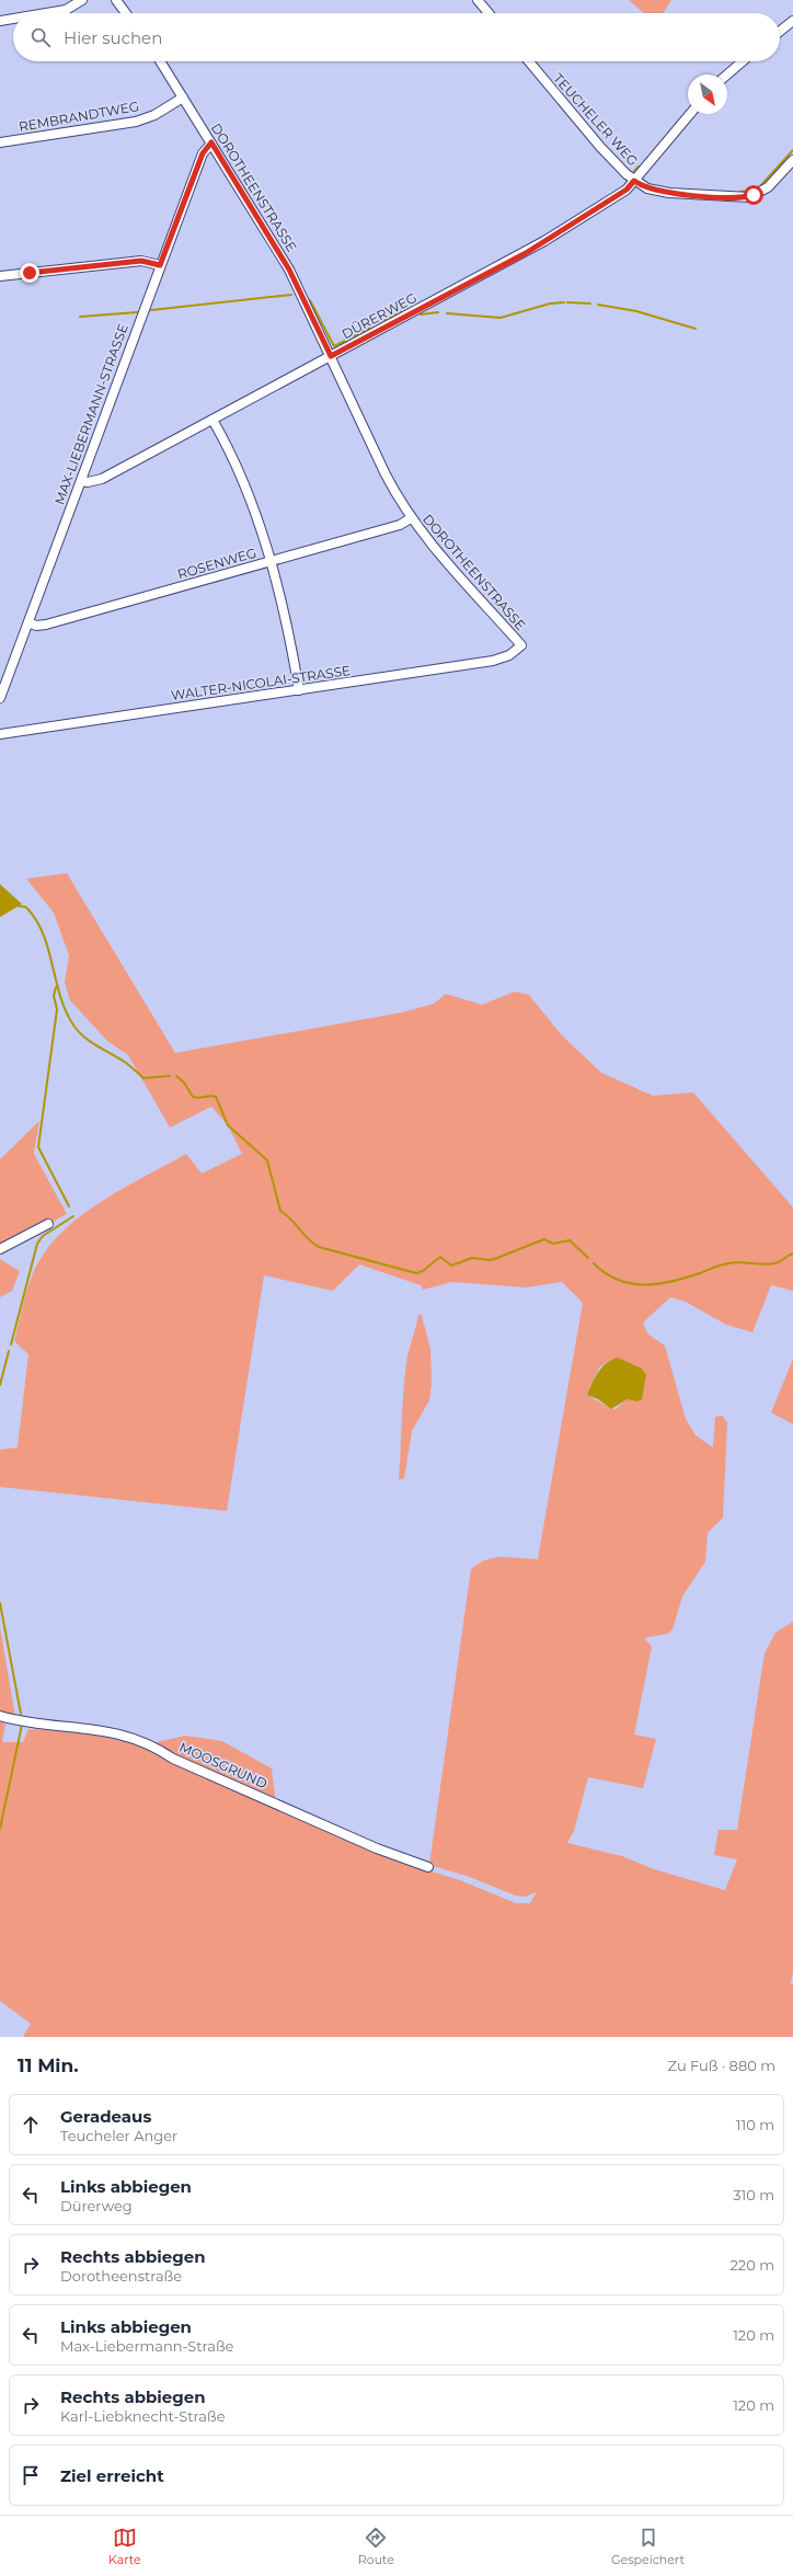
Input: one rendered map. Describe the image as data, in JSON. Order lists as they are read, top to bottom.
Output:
{
  "streets": {
    "street": [
      "REMBRANDTWEG",
      "TEUCHELER WEG",
      "DOROTHEENSTRASSE",
      "DÜRERWEG",
      "MAX-LIEBERMANN-STRASSE",
      "ROSENWEG",
      "WALTER-NICOLAI-STRASSE",
      "MOOSGRUND"
    ]
  },
  "crossings": [
    ["REMBRANDTWEG", "DOROTHEENSTRASSE"],
    ["TEUCHELER WEG", "DÜRERWEG"],
    ["DOROTHEENSTRASSE", "DÜRERWEG"],
    ["DOROTHEENSTRASSE", "MAX-LIEBERMANN-STRASSE"],
    ["DOROTHEENSTRASSE", "ROSENWEG"],
    ["DOROTHEENSTRASSE", "WALTER-NICOLAI-STRASSE"],
    ["DÜRERWEG", "MAX-LIEBERMANN-STRASSE"],
    ["MAX-LIEBERMANN-STRASSE", "ROSENWEG"]
  ],
  "north": "bottom right",
  "page": {
    "search": "Hier suchen",
    "heading": ["11 Min.", "Zu Fuß · 880 m"],
    "list": [
      ["Geradeaus", "Teucheler Anger", "110 m"],
      ["Links abbiegen", "Dürerweg", "310 m"],
      ["Rechts abbiegen", "Dorotheenstraße", "220 m"],
      ["Links abbiegen", "Max-Liebermann-Straße", "120 m"],
      ["Rechts abbiegen", "Karl-Liebknecht-Straße", "120 m"],
      "Ziel erreicht"
    ],
    "nav": ["Karte", "Route", "Gespeichert"]
  }
}
